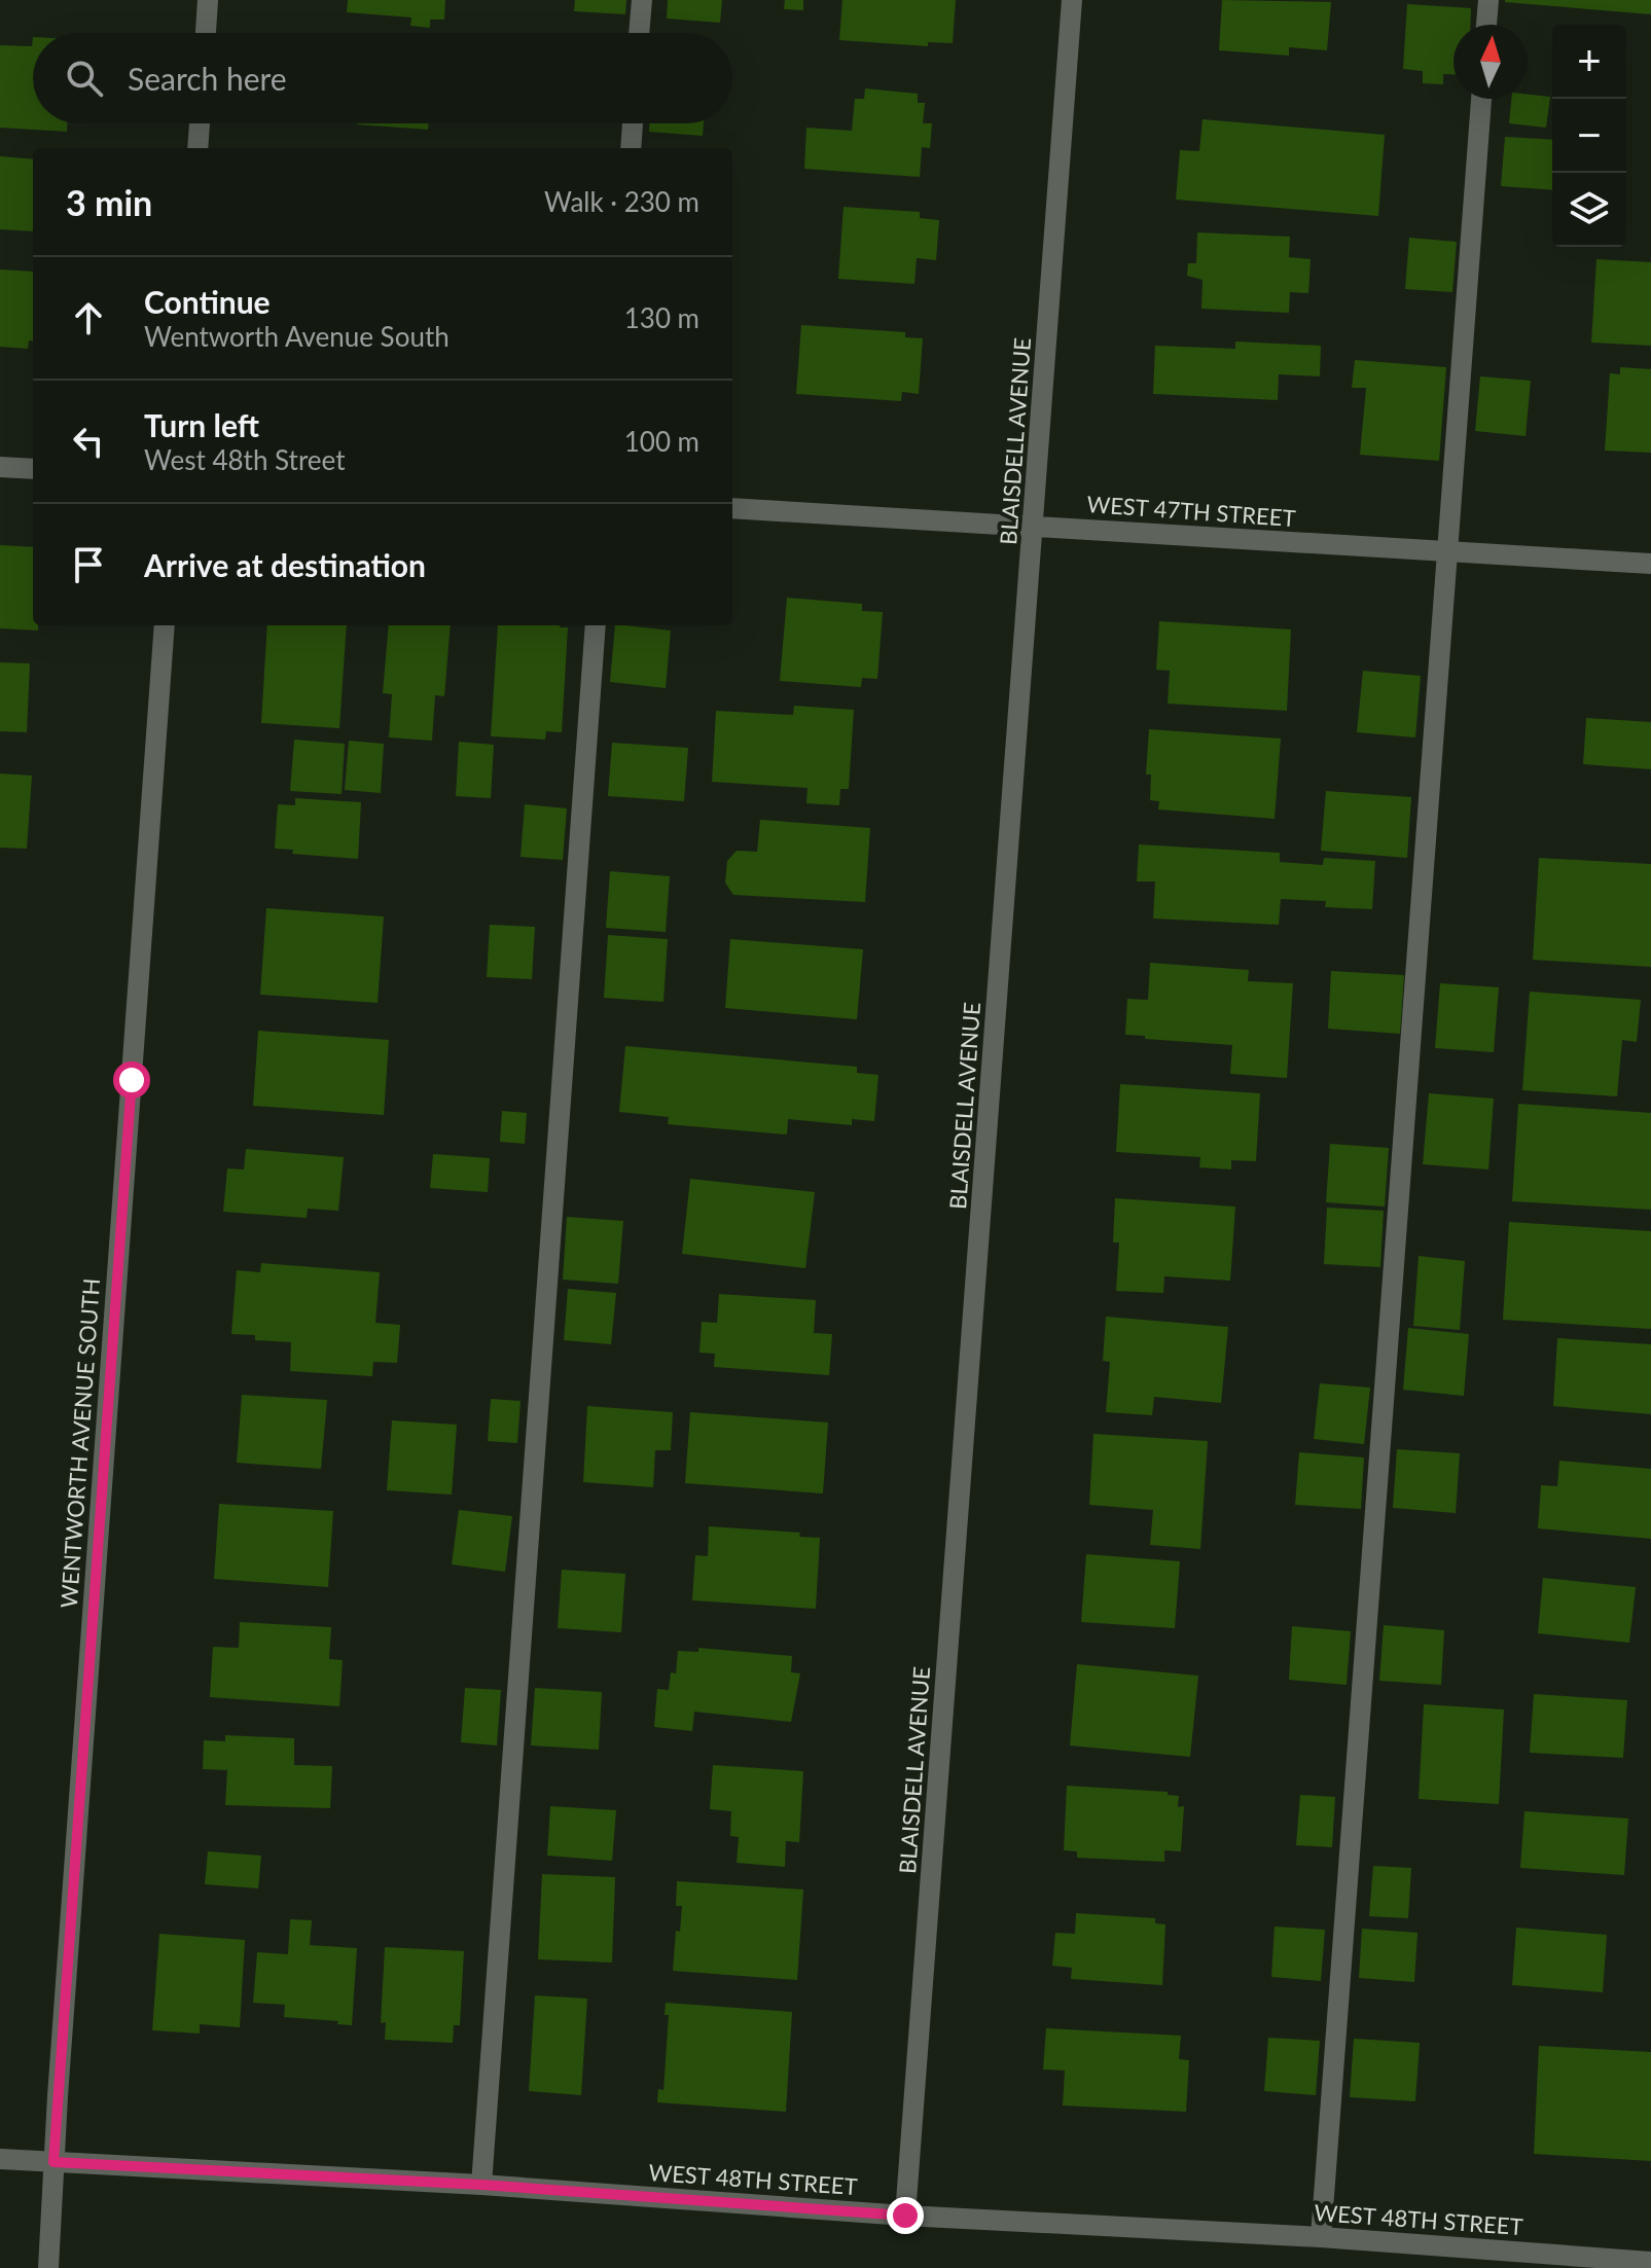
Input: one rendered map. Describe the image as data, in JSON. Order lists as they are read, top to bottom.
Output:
{
  "streets": {
    "street": [
      "BLAISDELL AVENUE",
      "WEST 47TH STREET",
      "WENTWORTH AVENUE SOUTH",
      "WEST 48TH STREET"
    ]
  },
  "crossings": [
    ["BLAISDELL AVENUE", "WEST 47TH STREET"],
    ["BLAISDELL AVENUE", "WEST 48TH STREET"],
    ["WENTWORTH AVENUE SOUTH", "WEST 48TH STREET"]
  ],
  "north": "top",
  "page": {
    "map_buttons": ["+", "−"],
    "search": "Search here",
    "heading": ["3 min", "Walk · 230 m"],
    "list": [
      ["Continue", "Wentworth Avenue South", "130 m"],
      ["Turn left", "West 48th Street", "100 m"],
      "Arrive at destination"
    ]
  }
}
